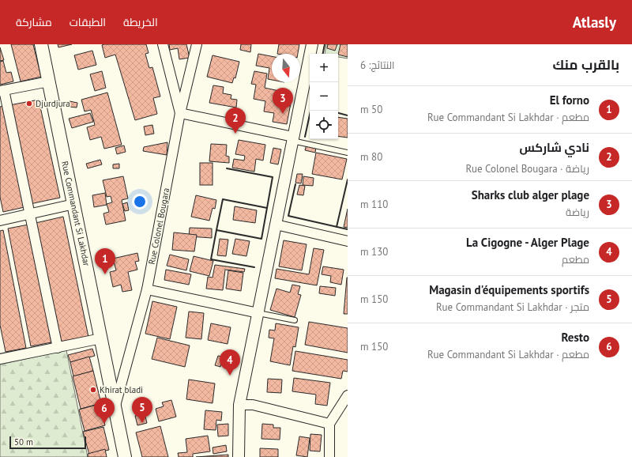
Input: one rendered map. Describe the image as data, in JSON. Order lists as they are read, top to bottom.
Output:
{
  "streets": {
    "main road": ["Rue Commandant Si Lakhdar"],
    "street": ["Rue Colonel Bougara"]
  },
  "crossings": [
    ["Rue Commandant Si Lakhdar", "Rue Colonel Bougara"]
  ],
  "places": ["Djurdjura", "Khirat bladi"],
  "scale_bar": "50 m",
  "north": "bottom",
  "page": {
    "header": "Atlasly",
    "nav": ["الخريطة", "الطبقات", "مشاركة"],
    "heading": ["بالقرب منك", "النتائج: 6"],
    "map_buttons": ["+", "−"],
    "list": [
      {
        "mark": "1",
        "name": "El forno",
        "note": "مطعم · Rue Commandant Si Lakhdar",
        "value": "50 m"
      },
      {
        "mark": "2",
        "name": "نادي شاركس",
        "note": "رياضة · Rue Colonel Bougara",
        "value": "80 m"
      },
      {
        "mark": "3",
        "name": "Sharks club alger plage",
        "note": "رياضة",
        "value": "110 m"
      },
      {
        "mark": "4",
        "name": "La Cigogne - Alger Plage",
        "note": "مطعم",
        "value": "130 m"
      },
      {
        "mark": "5",
        "name": "Magasin d'équipements sportifs",
        "note": "متجر · Rue Commandant Si Lakhdar",
        "value": "150 m"
      },
      {
        "mark": "6",
        "name": "Resto",
        "note": "مطعم · Rue Commandant Si Lakhdar",
        "value": "150 m"
      }
    ],
    "pins": [
      "3",
      "2",
      "1",
      "4",
      "5",
      "6"
    ],
    "scale": "50 m"
  }
}
